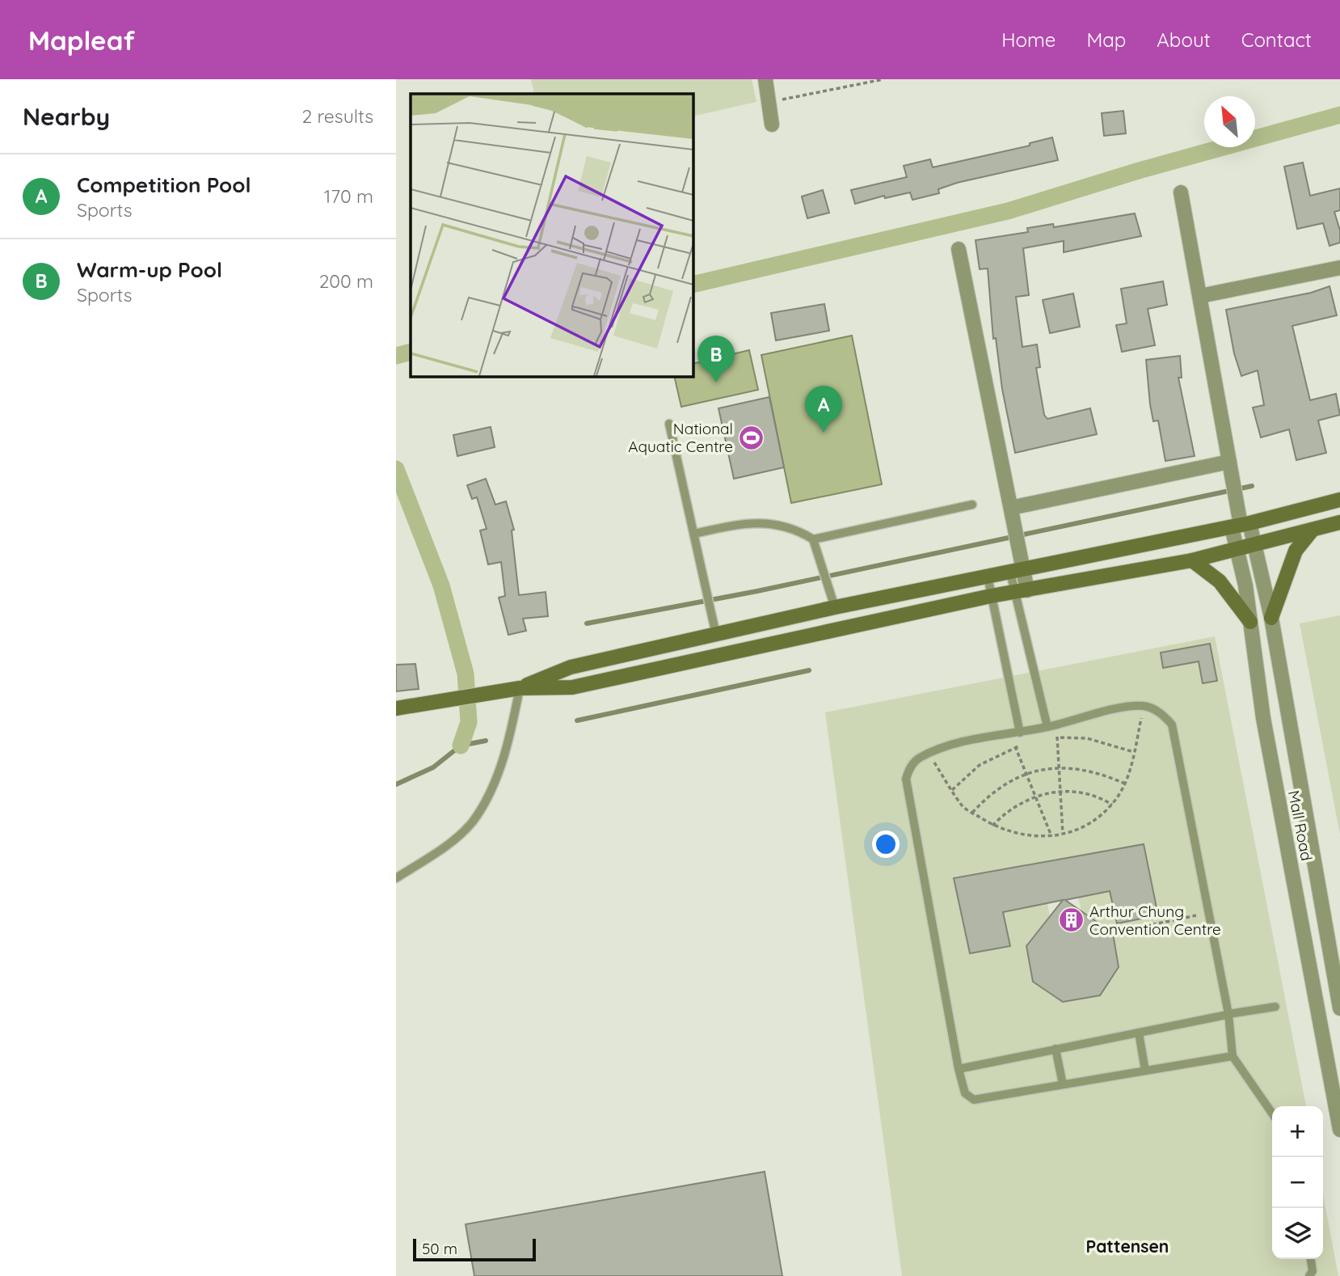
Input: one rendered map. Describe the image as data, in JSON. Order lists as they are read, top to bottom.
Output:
{
  "streets": {
    "street": ["Mall Road"]
  },
  "districts": ["Pattensen"],
  "places": {
    "sports": ["National Aquatic Centre"],
    "building": ["Arthur Chung Convention Centre"]
  },
  "scale_bar": "50 m",
  "north": "top left",
  "page": {
    "header": "Mapleaf",
    "nav": [
      "Home",
      "Map",
      "About",
      "Contact"
    ],
    "heading": ["Nearby", "2 results"],
    "list": [
      {
        "mark": "A",
        "name": "Competition Pool",
        "note": "Sports",
        "value": "170 m"
      },
      {
        "mark": "B",
        "name": "Warm-up Pool",
        "note": "Sports",
        "value": "200 m"
      }
    ],
    "pins": ["B", "A"],
    "map_buttons": ["+", "−"],
    "scale": "50 m"
  }
}
